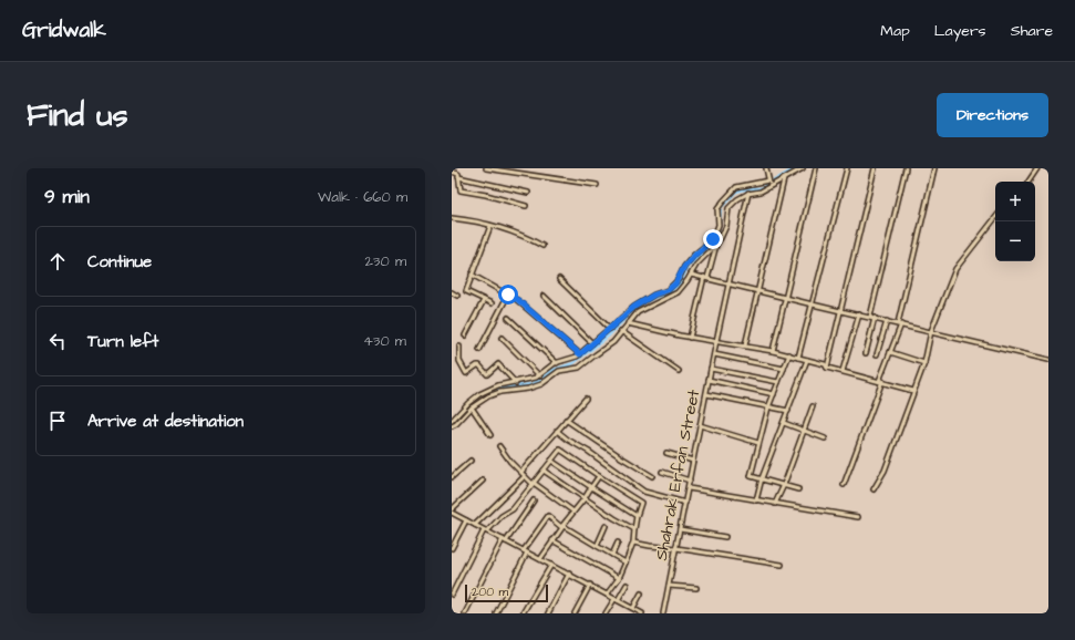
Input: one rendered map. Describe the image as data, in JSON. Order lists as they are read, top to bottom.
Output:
{
  "streets": {
    "street": ["Shahrak Erfan Street"]
  },
  "scale_bar": "200 m",
  "page": {
    "header": "Gridwalk",
    "nav": ["Map", "Layers", "Share"],
    "buttons": "Directions",
    "title": "Find us",
    "heading": ["9 min", "Walk · 660 m"],
    "map_buttons": ["+", "−"],
    "list": [
      ["Continue", "230 m"],
      ["Turn left", "430 m"],
      "Arrive at destination"
    ],
    "scale": "200 m"
  }
}
